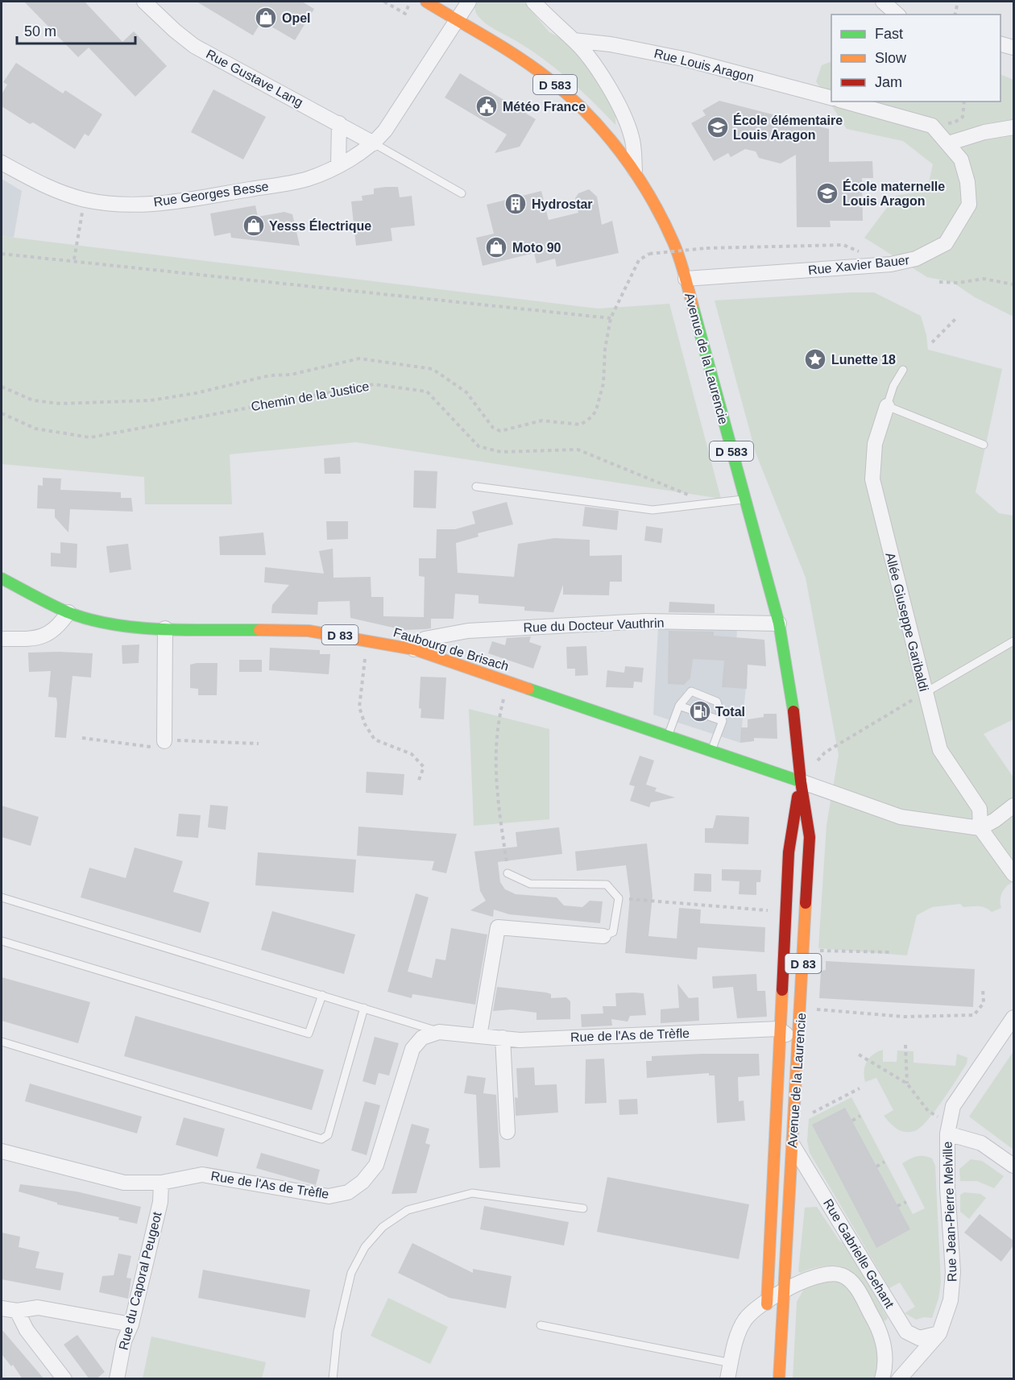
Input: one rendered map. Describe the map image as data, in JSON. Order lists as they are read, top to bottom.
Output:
{
  "streets": {
    "main road": [
      "D 583",
      "Avenue de la Laurencie",
      "D 83",
      "Faubourg de Brisach"
    ],
    "street": [
      "Rue Louis Aragon",
      "Rue Gustave Lang",
      "Rue Georges Besse",
      "Rue Xavier Bauer",
      "Allée Giuseppe Garibaldi",
      "Rue du Docteur Vauthrin",
      "Rue de l'As de Trèfle",
      "Rue Jean-Pierre Melville",
      "Rue Gabrielle Gehant",
      "Rue du Caporal Peugeot"
    ],
    "path": ["Chemin de la Justice"]
  },
  "crossings": [
    ["Rue Louis Aragon", "Avenue de la Laurencie"],
    ["Rue Gustave Lang", "Rue Georges Besse"],
    ["D 583", "Rue Georges Besse"],
    ["D 583", "Avenue de la Laurencie"],
    ["Rue Xavier Bauer", "Avenue de la Laurencie"],
    ["Avenue de la Laurencie", "Rue du Docteur Vauthrin"],
    ["Avenue de la Laurencie", "Faubourg de Brisach"],
    ["Avenue de la Laurencie", "Rue de l'As de Trèfle"],
    ["Avenue de la Laurencie", "Rue Gabrielle Gehant"],
    ["Rue du Docteur Vauthrin", "Faubourg de Brisach"],
    ["Rue de l'As de Trèfle", "Rue du Caporal Peugeot"],
    ["Rue Jean-Pierre Melville", "Rue Gabrielle Gehant"]
  ],
  "places": {
    "shop": ["Opel", "Yesss Électrique", "Moto 90"],
    "public building": ["Météo France"],
    "school or university": ["École élémentaire Louis Aragon", "École maternelle Louis Aragon"],
    "building": ["Hydrostar"],
    "place": ["Lunette 18"],
    "fuel station": ["Total"]
  },
  "legend": ["Fast", "Slow", "Jam"],
  "scale_bar": "50 m"
}
